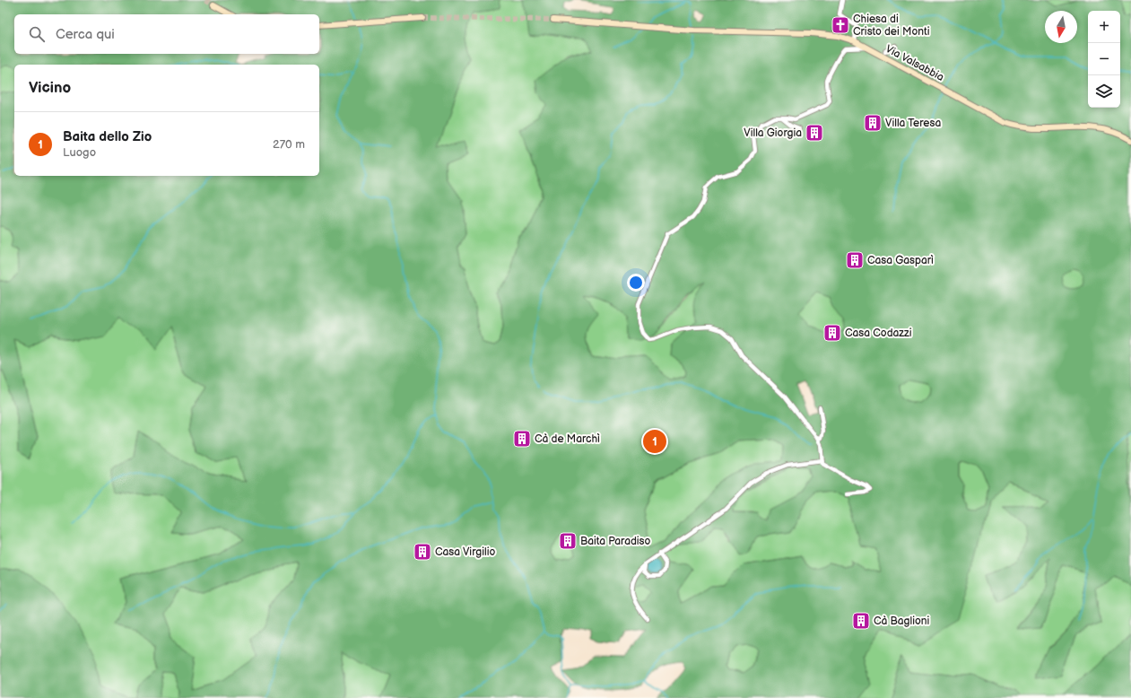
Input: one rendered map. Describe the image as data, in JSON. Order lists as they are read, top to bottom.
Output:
{
  "streets": {
    "main road": ["Via Valsabbia"]
  },
  "places": {
    "church": ["Chiesa di Cristo dei Monti"],
    "building": [
      "Villa Teresa",
      "Villa Giorgia",
      "Casa Gasparì",
      "Casa Codazzi",
      "Cà de Marchì",
      "Baita Paradiso",
      "Casa Virgilio",
      "Cà Baglioni"
    ]
  },
  "north": "bottom",
  "page": {
    "map_buttons": ["+", "−"],
    "search": "Cerca qui",
    "heading": "Vicino",
    "list": [
      {
        "mark": "1",
        "name": "Baita dello Zio",
        "note": "Luogo",
        "value": "270 m"
      }
    ],
    "pins": "1"
  }
}
